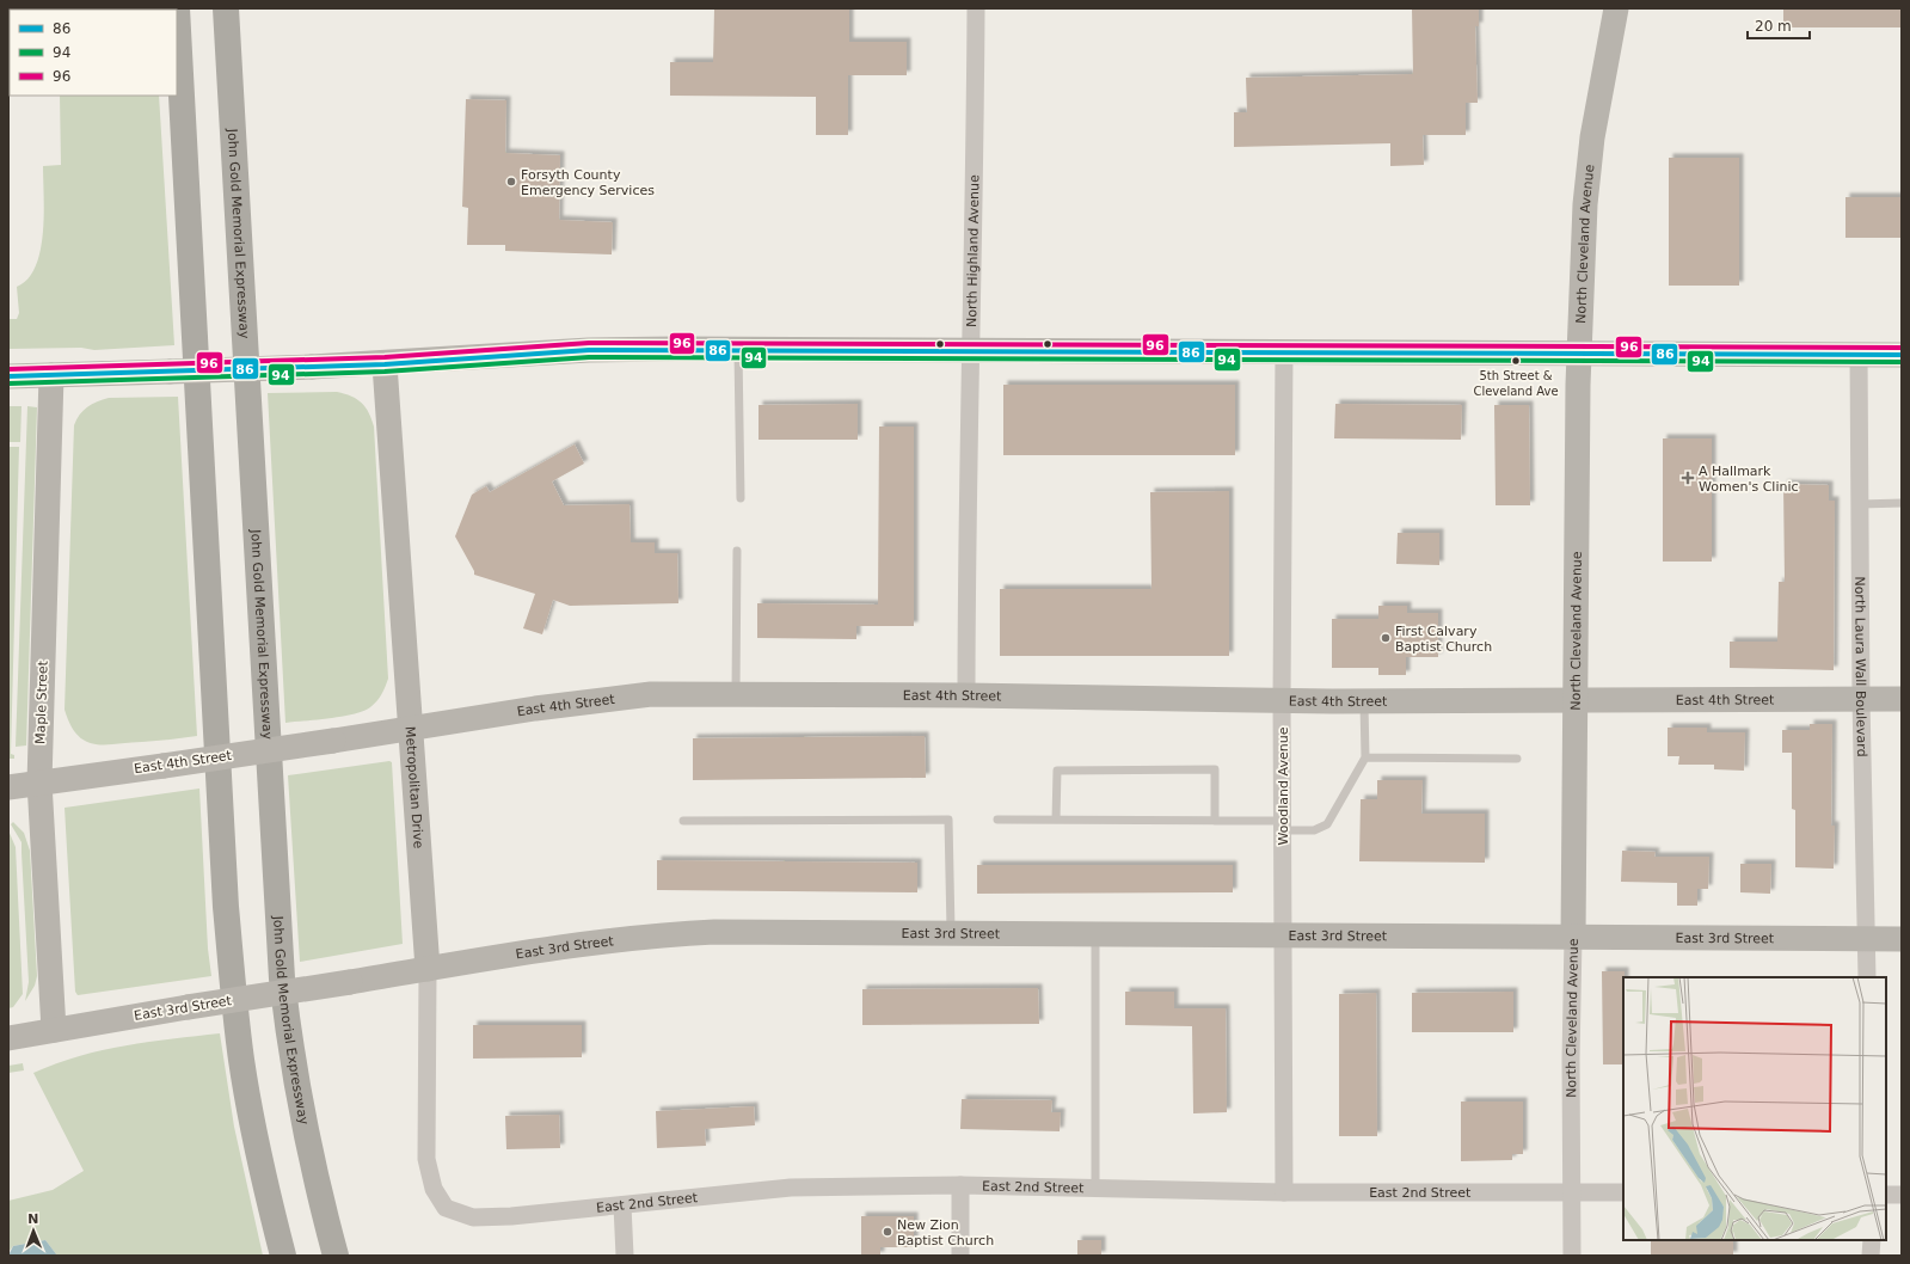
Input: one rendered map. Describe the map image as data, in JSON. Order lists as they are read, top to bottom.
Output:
{
  "streets": {
    "highway": ["John Gold Memorial Expressway"],
    "street": [
      "North Cleveland Avenue",
      "North Highland Avenue",
      "North Laura Wall Boulevard",
      "East 4th Street",
      "Maple Street",
      "Woodland Avenue",
      "Metropolitan Drive",
      "East 3rd Street",
      "East 2nd Street"
    ]
  },
  "crossings": [
    ["North Cleveland Avenue", "East 4th Street"],
    ["North Cleveland Avenue", "East 3rd Street"],
    ["North Cleveland Avenue", "East 2nd Street"],
    ["North Highland Avenue", "East 4th Street"],
    ["North Laura Wall Boulevard", "East 4th Street"],
    ["North Laura Wall Boulevard", "East 3rd Street"],
    ["East 4th Street", "Maple Street"],
    ["East 4th Street", "Woodland Avenue"],
    ["East 4th Street", "Metropolitan Drive"],
    ["Maple Street", "East 3rd Street"],
    ["Woodland Avenue", "East 3rd Street"],
    ["Woodland Avenue", "East 2nd Street"],
    ["Metropolitan Drive", "East 3rd Street"],
    ["Metropolitan Drive", "East 2nd Street"]
  ],
  "places": {
    "other": [
      "Forsyth County Emergency Services",
      "5th Street & Cleveland Ave",
      "First Calvary Baptist Church",
      "New Zion Baptist Church"
    ],
    "health": ["A Hallmark Women's Clinic"]
  },
  "lines": ["transit line 96", "transit line 86", "transit line 94"],
  "legend": ["86", "94", "96"],
  "scale_bar": "20 m",
  "north": "top"
}
